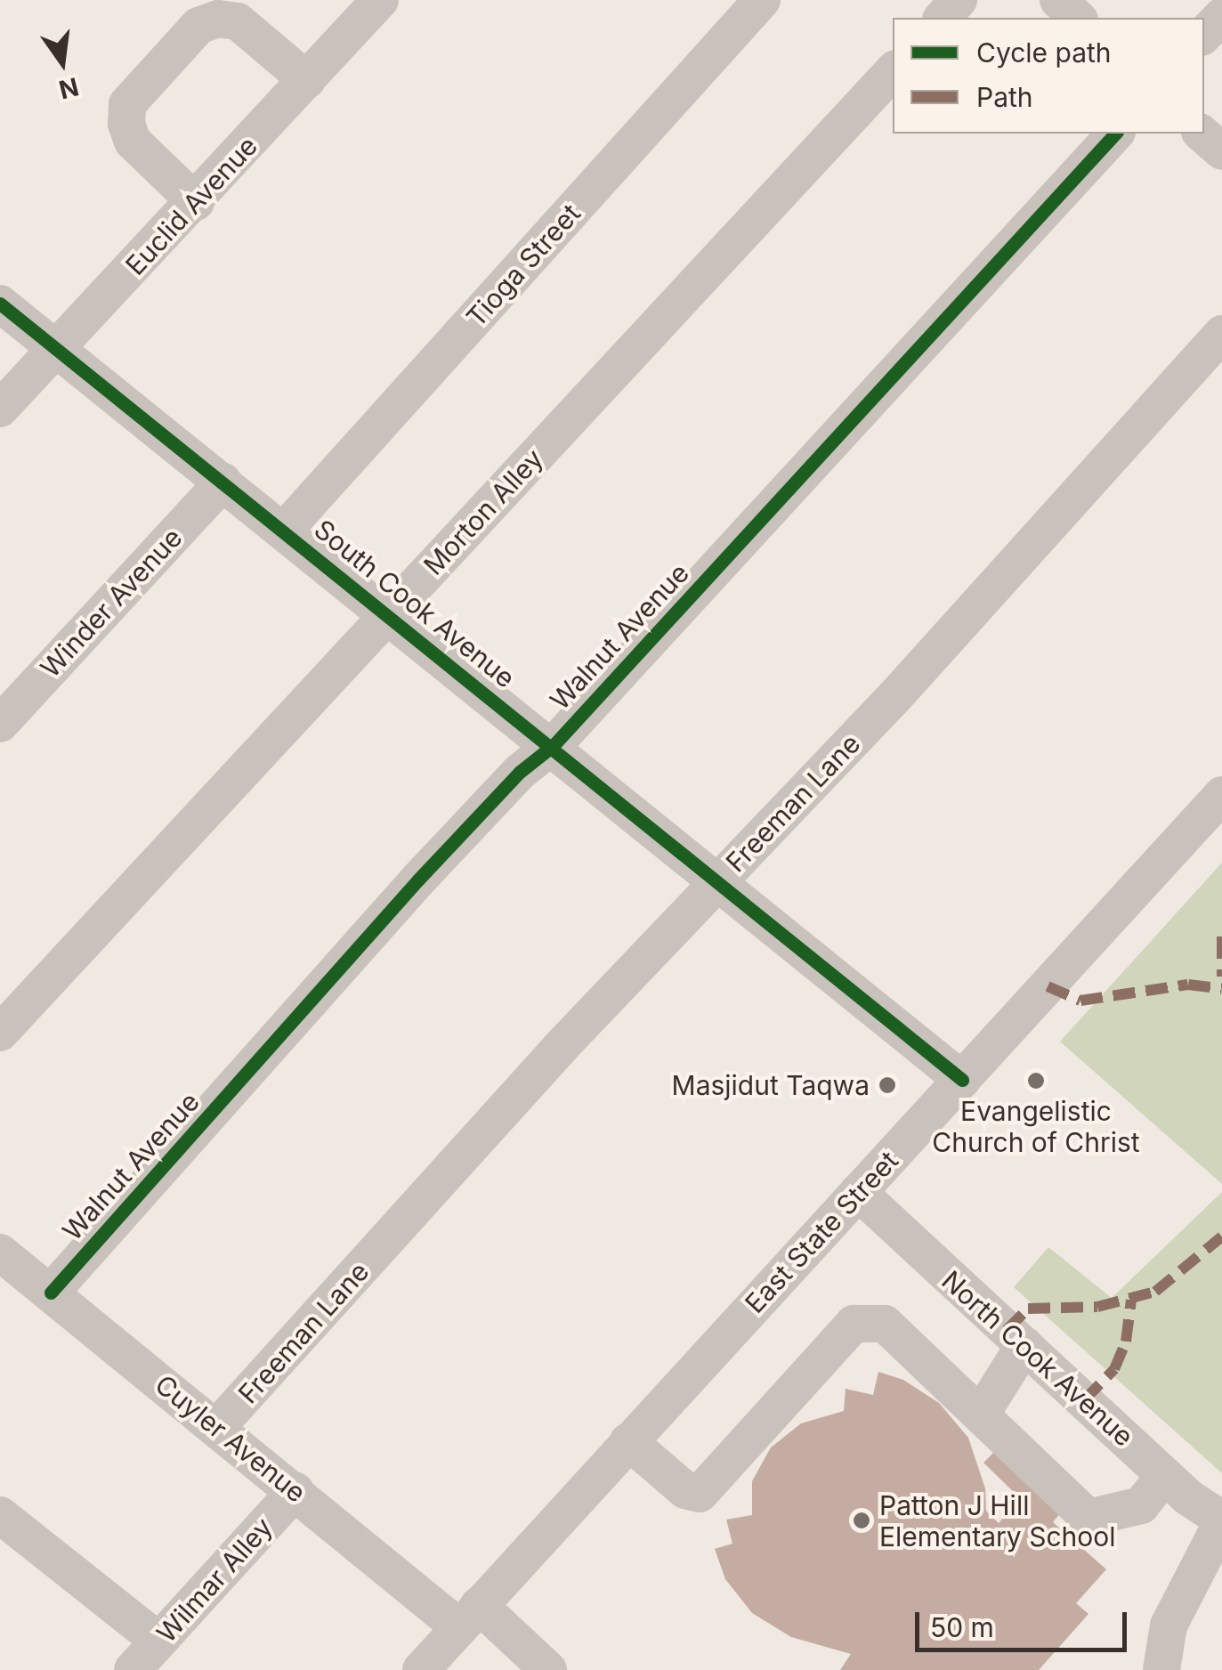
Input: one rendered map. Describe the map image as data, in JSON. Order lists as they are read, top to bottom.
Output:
{
  "streets": {
    "street": [
      "Euclid Avenue",
      "Tioga Street",
      "Morton Alley",
      "Winder Avenue",
      "South Cook Avenue",
      "Walnut Avenue",
      "Freeman Lane",
      "East State Street",
      "North Cook Avenue",
      "Cuyler Avenue",
      "Wilmar Alley"
    ]
  },
  "crossings": [
    ["Euclid Avenue", "South Cook Avenue"],
    ["Tioga Street", "South Cook Avenue"],
    ["Morton Alley", "South Cook Avenue"],
    ["Winder Avenue", "South Cook Avenue"],
    ["South Cook Avenue", "Walnut Avenue"],
    ["South Cook Avenue", "Freeman Lane"],
    ["South Cook Avenue", "East State Street"],
    ["Walnut Avenue", "Cuyler Avenue"],
    ["Freeman Lane", "Cuyler Avenue"],
    ["East State Street", "North Cook Avenue"],
    ["East State Street", "Cuyler Avenue"],
    ["Cuyler Avenue", "Wilmar Alley"]
  ],
  "places": ["Evangelistic Church of Christ", "Masjidut Taqwa", "Patton J Hill Elementary School"],
  "legend": ["Cycle path", "Path"],
  "scale_bar": "50 m",
  "north": "bottom"
}
